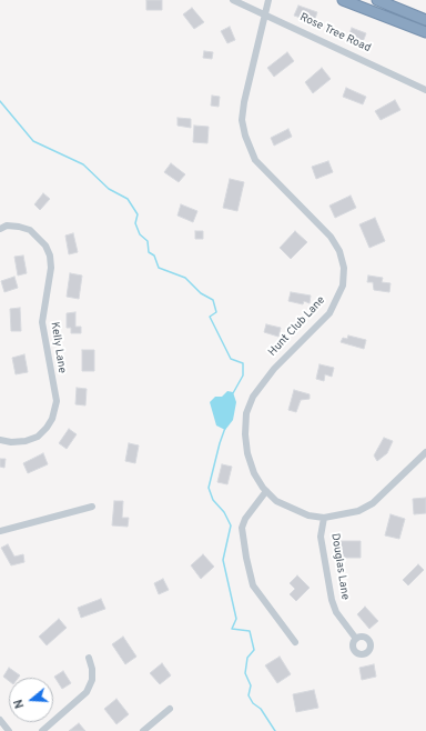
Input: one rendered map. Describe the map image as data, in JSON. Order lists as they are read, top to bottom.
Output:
{
  "streets": {
    "street": [
      "Rose Tree Road",
      "Hunt Club Lane",
      "Kelly Lane",
      "Douglas Lane"
    ]
  },
  "crossings": [
    ["Rose Tree Road", "Hunt Club Lane"],
    ["Hunt Club Lane", "Douglas Lane"]
  ],
  "north": "left"
}
